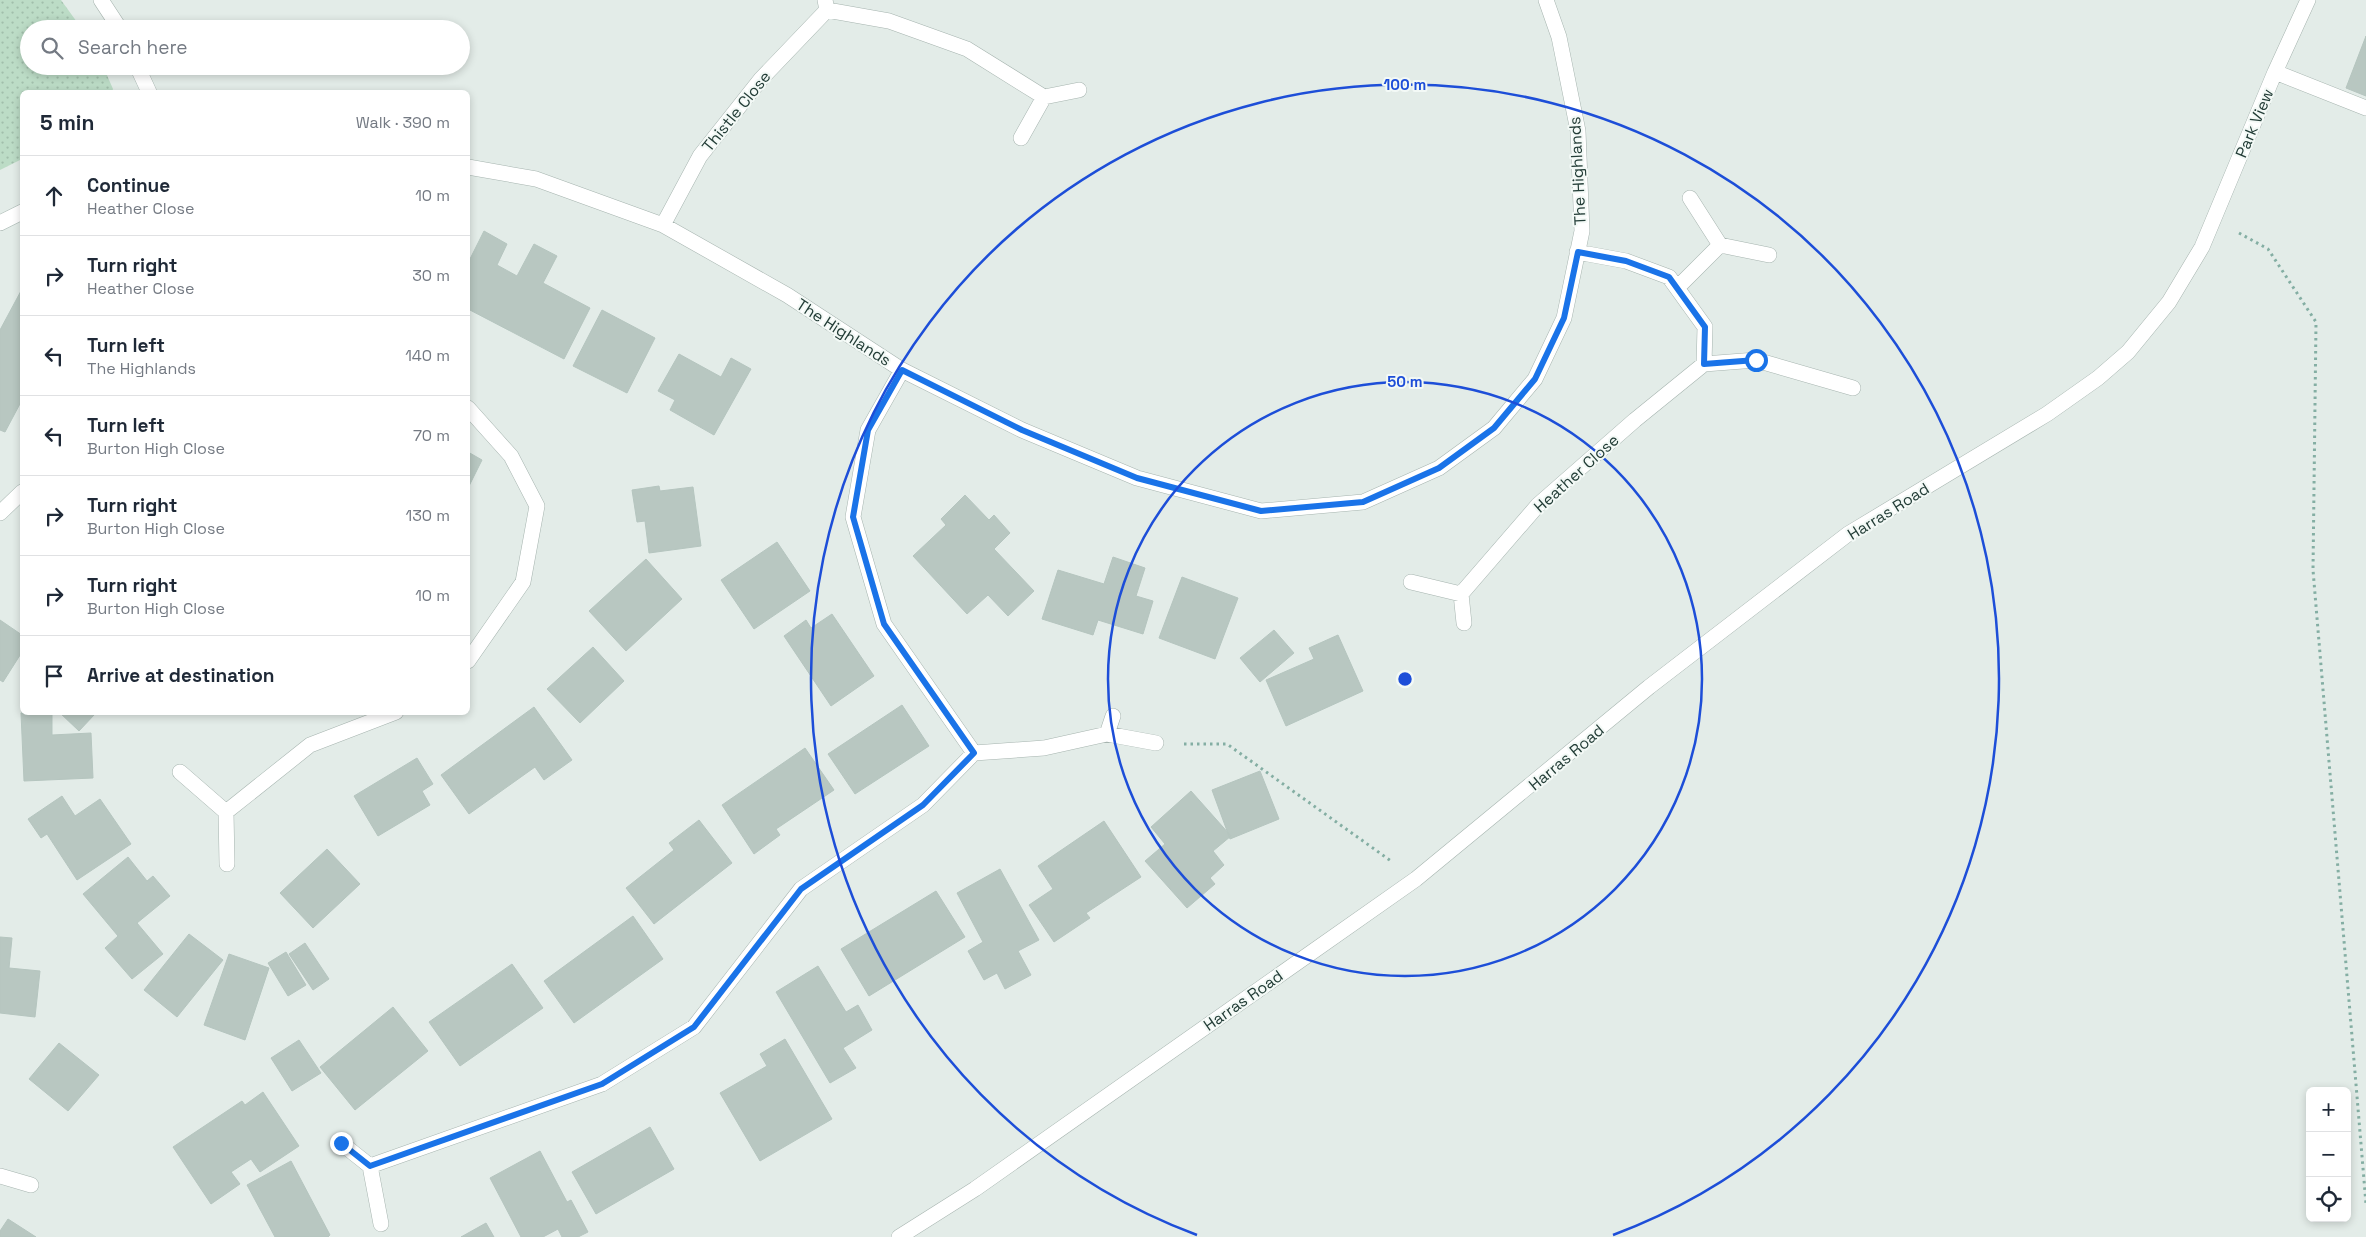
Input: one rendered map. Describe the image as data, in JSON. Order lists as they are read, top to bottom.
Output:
{
  "streets": {
    "street": [
      "Thistle Close",
      "Park View",
      "The Highlands",
      "Heather Close",
      "Harras Road"
    ]
  },
  "crossings": [
    ["Thistle Close", "The Highlands"],
    ["Park View", "Harras Road"]
  ],
  "page": {
    "search": "Search here",
    "heading": ["5 min", "Walk · 390 m"],
    "list": [
      ["Continue", "Heather Close", "10 m"],
      ["Turn right", "Heather Close", "30 m"],
      ["Turn left", "The Highlands", "140 m"],
      ["Turn left", "Burton High Close", "70 m"],
      ["Turn right", "Burton High Close", "130 m"],
      ["Turn right", "Burton High Close", "10 m"],
      "Arrive at destination"
    ],
    "map_buttons": ["+", "−"]
  },
  "rings": ["100 m", "50 m"]
}
